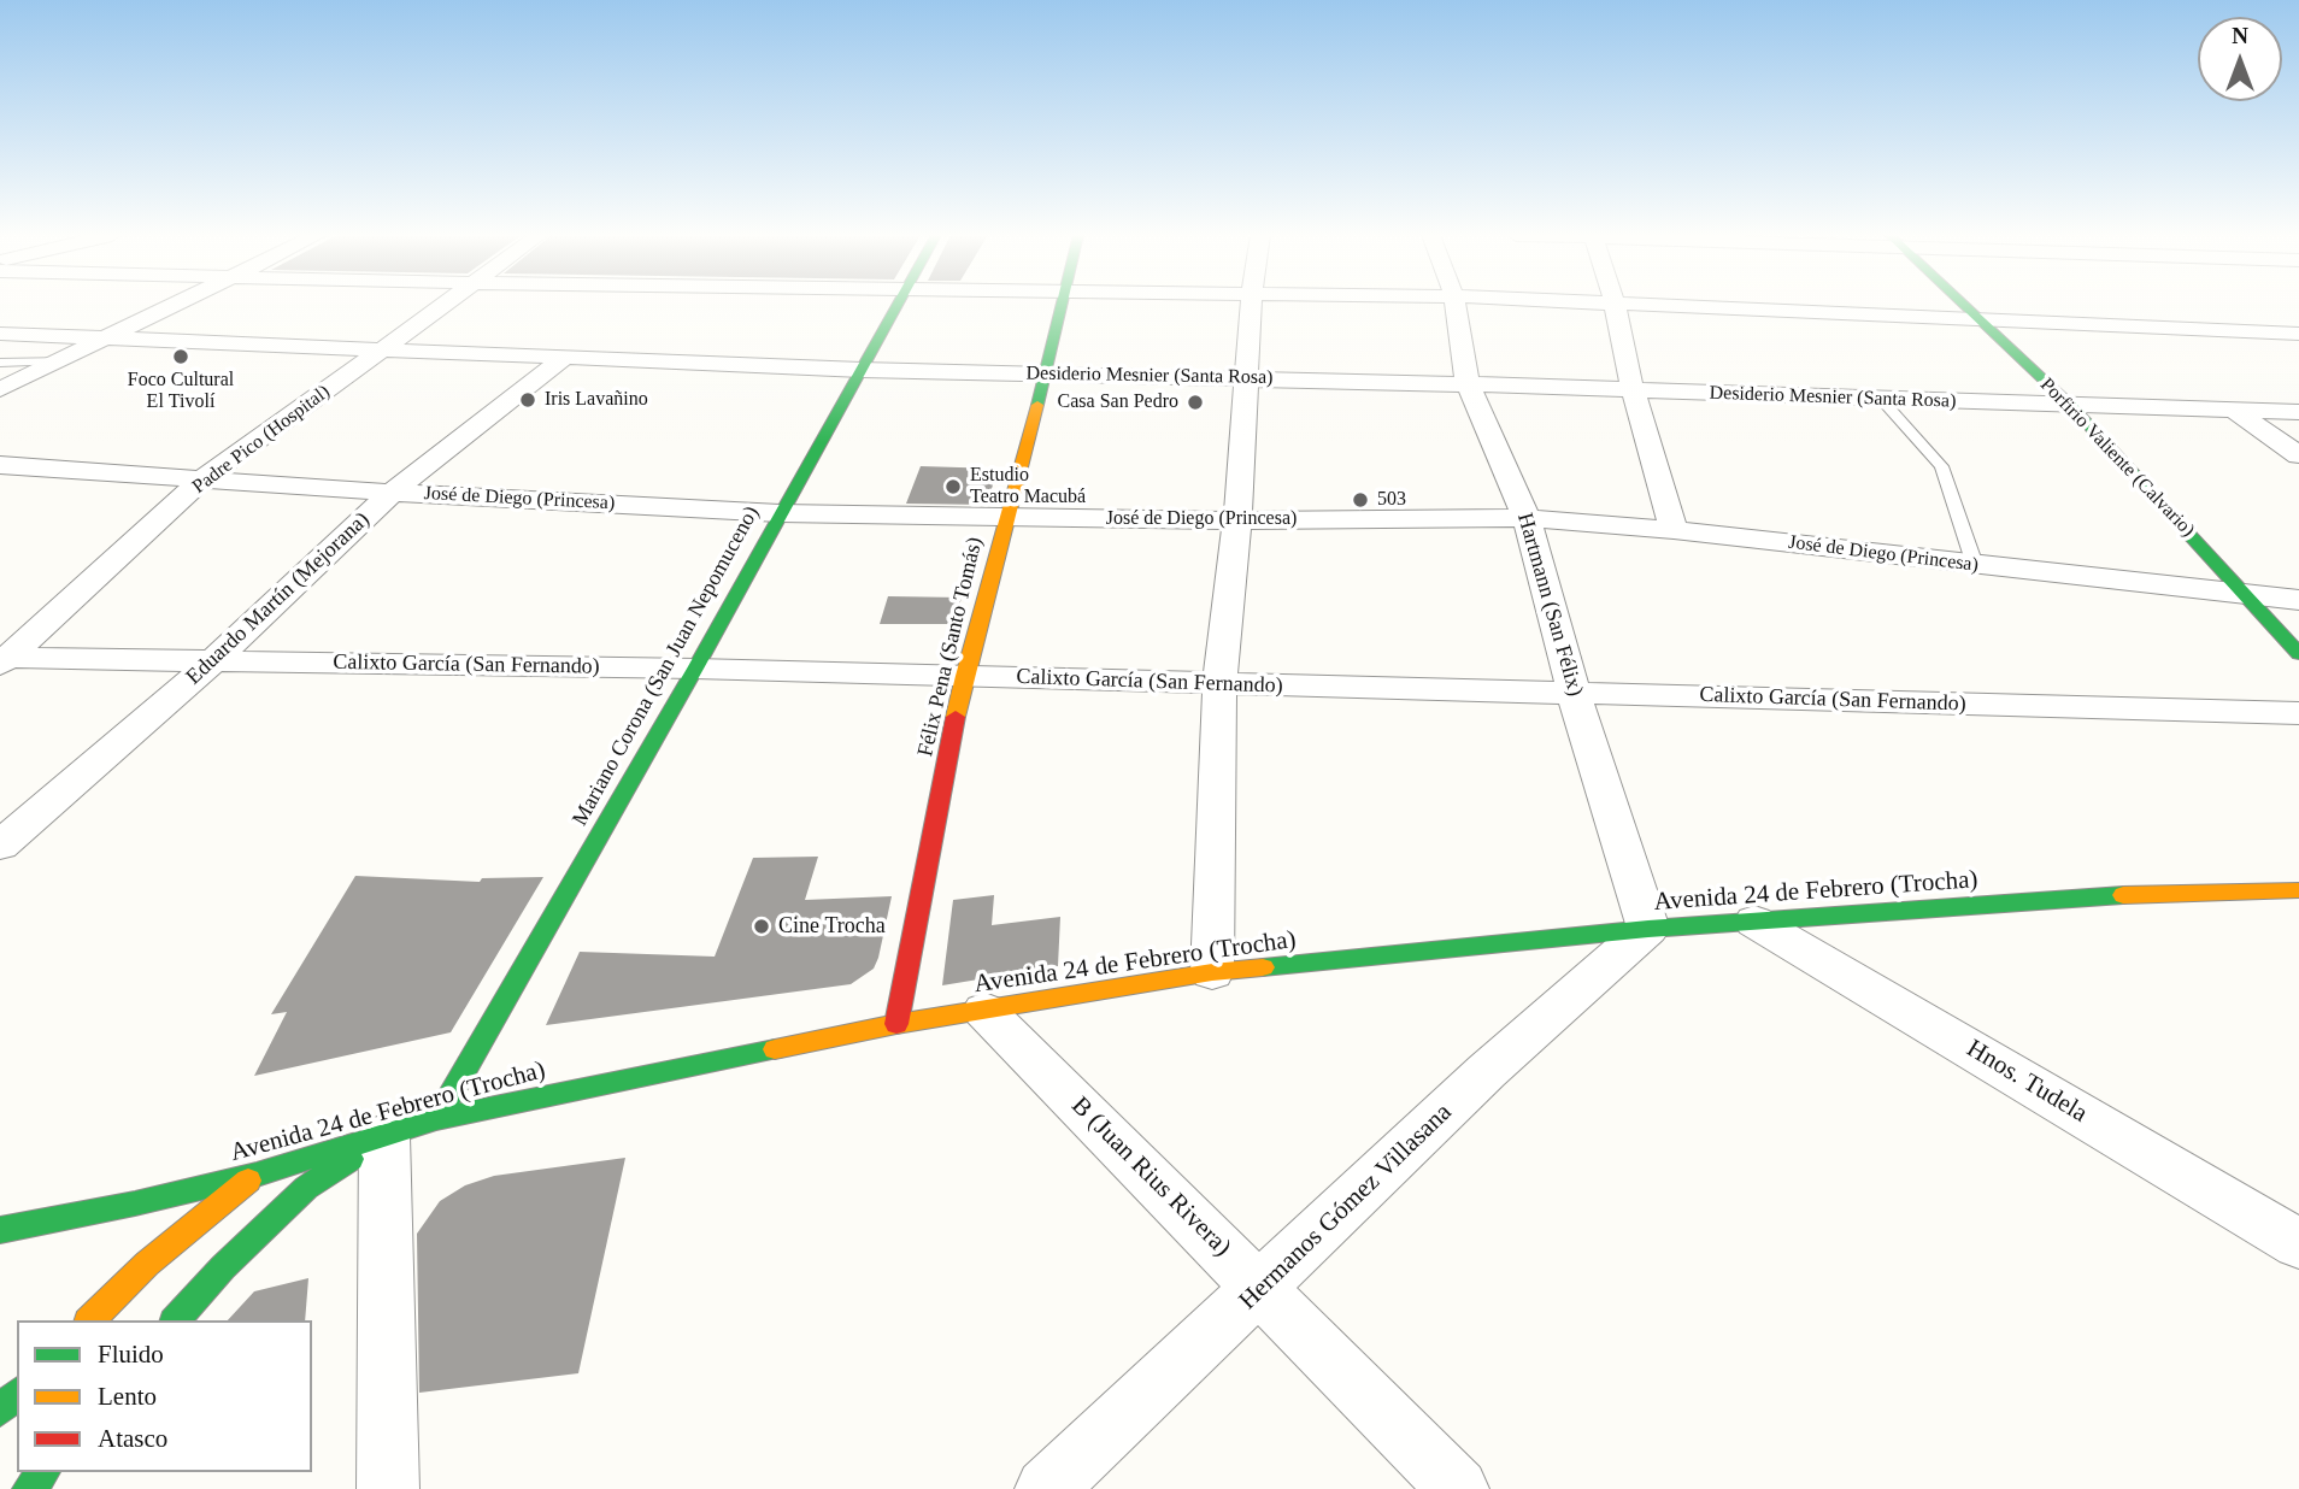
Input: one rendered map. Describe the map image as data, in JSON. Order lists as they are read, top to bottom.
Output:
{
  "streets": {
    "street": [
      "Desiderio Mesnier (Santa Rosa)",
      "Padre Pico (Hospital)",
      "Porfirio Valiente (Calvario)",
      "José de Diego (Princesa)",
      "Eduardo Martín (Mejorana)",
      "Hartmann (San Félix)",
      "Félix Pena (Santo Tomás)",
      "Calixto García (San Fernando)",
      "Mariano Corona (San Juan Nepomuceno)",
      "Avenida 24 de Febrero (Trocha)",
      "Hnos. Tudela",
      "B (Juan Rius Rivera)",
      "Hermanos Gómez Villasana"
    ]
  },
  "crossings": [
    ["Desiderio Mesnier (Santa Rosa)", "Padre Pico (Hospital)"],
    ["Desiderio Mesnier (Santa Rosa)", "Porfirio Valiente (Calvario)"],
    ["Desiderio Mesnier (Santa Rosa)", "Eduardo Martín (Mejorana)"],
    ["Desiderio Mesnier (Santa Rosa)", "Hartmann (San Félix)"],
    ["Desiderio Mesnier (Santa Rosa)", "Félix Pena (Santo Tomás)"],
    ["Desiderio Mesnier (Santa Rosa)", "Mariano Corona (San Juan Nepomuceno)"],
    ["Padre Pico (Hospital)", "José de Diego (Princesa)"],
    ["Padre Pico (Hospital)", "Calixto García (San Fernando)"],
    ["Porfirio Valiente (Calvario)", "José de Diego (Princesa)"],
    ["José de Diego (Princesa)", "Eduardo Martín (Mejorana)"],
    ["José de Diego (Princesa)", "Hartmann (San Félix)"],
    ["José de Diego (Princesa)", "Félix Pena (Santo Tomás)"],
    ["José de Diego (Princesa)", "Mariano Corona (San Juan Nepomuceno)"],
    ["Eduardo Martín (Mejorana)", "Calixto García (San Fernando)"],
    ["Hartmann (San Félix)", "Calixto García (San Fernando)"],
    ["Hartmann (San Félix)", "Avenida 24 de Febrero (Trocha)"],
    ["Hartmann (San Félix)", "Hermanos Gómez Villasana"],
    ["Félix Pena (Santo Tomás)", "Calixto García (San Fernando)"],
    ["Félix Pena (Santo Tomás)", "Avenida 24 de Febrero (Trocha)"],
    ["Calixto García (San Fernando)", "Mariano Corona (San Juan Nepomuceno)"],
    ["Mariano Corona (San Juan Nepomuceno)", "Avenida 24 de Febrero (Trocha)"],
    ["Avenida 24 de Febrero (Trocha)", "Hnos. Tudela"],
    ["Avenida 24 de Febrero (Trocha)", "B (Juan Rius Rivera)"],
    ["Avenida 24 de Febrero (Trocha)", "Hermanos Gómez Villasana"],
    ["B (Juan Rius Rivera)", "Hermanos Gómez Villasana"]
  ],
  "places": [
    "Foco Cultural El Tivolí",
    "Iris Lavañino",
    "Casa San Pedro",
    "Estudio Teatro Macubá",
    "503",
    "Cine Trocha"
  ],
  "legend": ["Fluido", "Lento", "Atasco"],
  "north": "top"
}
